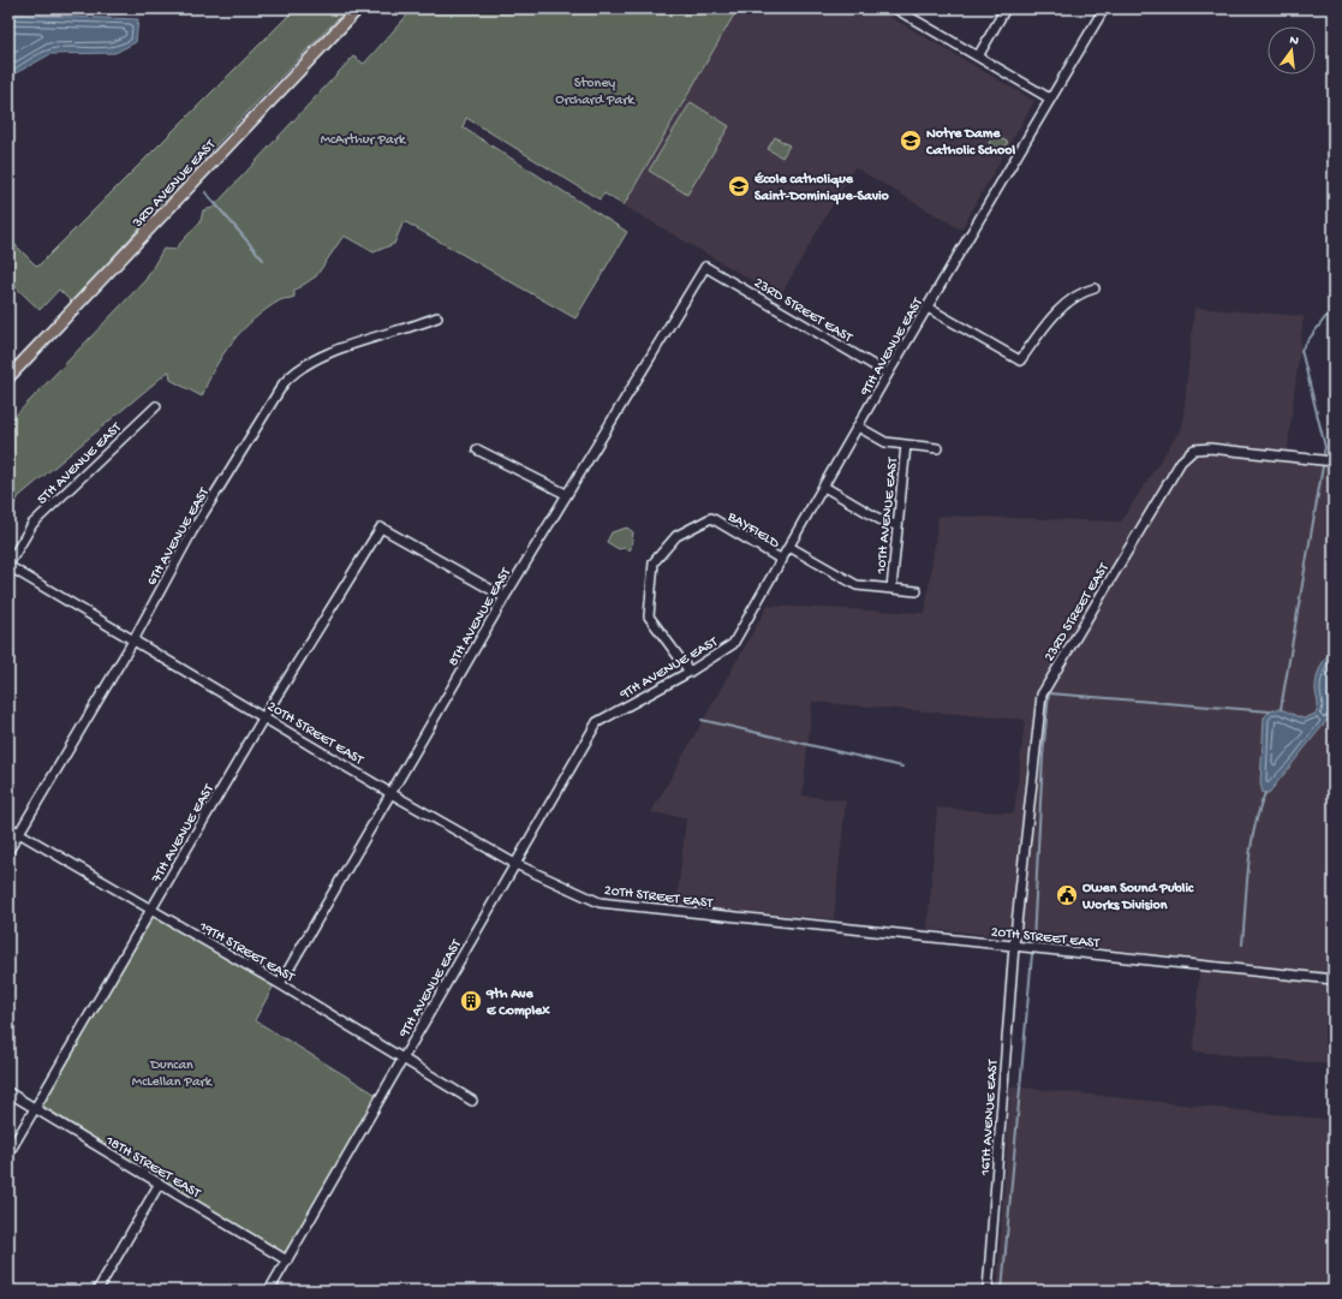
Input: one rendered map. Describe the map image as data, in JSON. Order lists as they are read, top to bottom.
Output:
{
  "streets": {
    "main road": ["3RD AVENUE EAST"],
    "street": [
      "23RD STREET EAST",
      "9TH AVENUE EAST",
      "5TH AVENUE EAST",
      "10TH AVENUE EAST",
      "BAYFIELD",
      "6TH AVENUE EAST",
      "8TH AVENUE EAST",
      "20TH STREET EAST",
      "7TH AVENUE EAST",
      "19TH STREET EAST",
      "16TH AVENUE EAST",
      "18TH STREET EAST"
    ]
  },
  "crossings": [
    ["23RD STREET EAST", "9TH AVENUE EAST"],
    ["23RD STREET EAST", "8TH AVENUE EAST"],
    ["23RD STREET EAST", "20TH STREET EAST"],
    ["23RD STREET EAST", "16TH AVENUE EAST"],
    ["9TH AVENUE EAST", "BAYFIELD"],
    ["9TH AVENUE EAST", "20TH STREET EAST"],
    ["9TH AVENUE EAST", "19TH STREET EAST"],
    ["9TH AVENUE EAST", "18TH STREET EAST"],
    ["5TH AVENUE EAST", "20TH STREET EAST"],
    ["6TH AVENUE EAST", "20TH STREET EAST"],
    ["6TH AVENUE EAST", "19TH STREET EAST"],
    ["8TH AVENUE EAST", "20TH STREET EAST"],
    ["8TH AVENUE EAST", "7TH AVENUE EAST"],
    ["8TH AVENUE EAST", "19TH STREET EAST"],
    ["20TH STREET EAST", "7TH AVENUE EAST"],
    ["20TH STREET EAST", "16TH AVENUE EAST"],
    ["7TH AVENUE EAST", "19TH STREET EAST"],
    ["7TH AVENUE EAST", "18TH STREET EAST"]
  ],
  "parks": ["Stoney Orchard Park", "McArthur Park", "Duncan McLellan Park"],
  "places": {
    "school or university": ["Notre Dame Catholic School", "École catholique Saint-Dominique-Savio"],
    "public building": ["Owen Sound Public Works Division"],
    "building": ["9th Ave E Complex"]
  },
  "north": "top"
}
